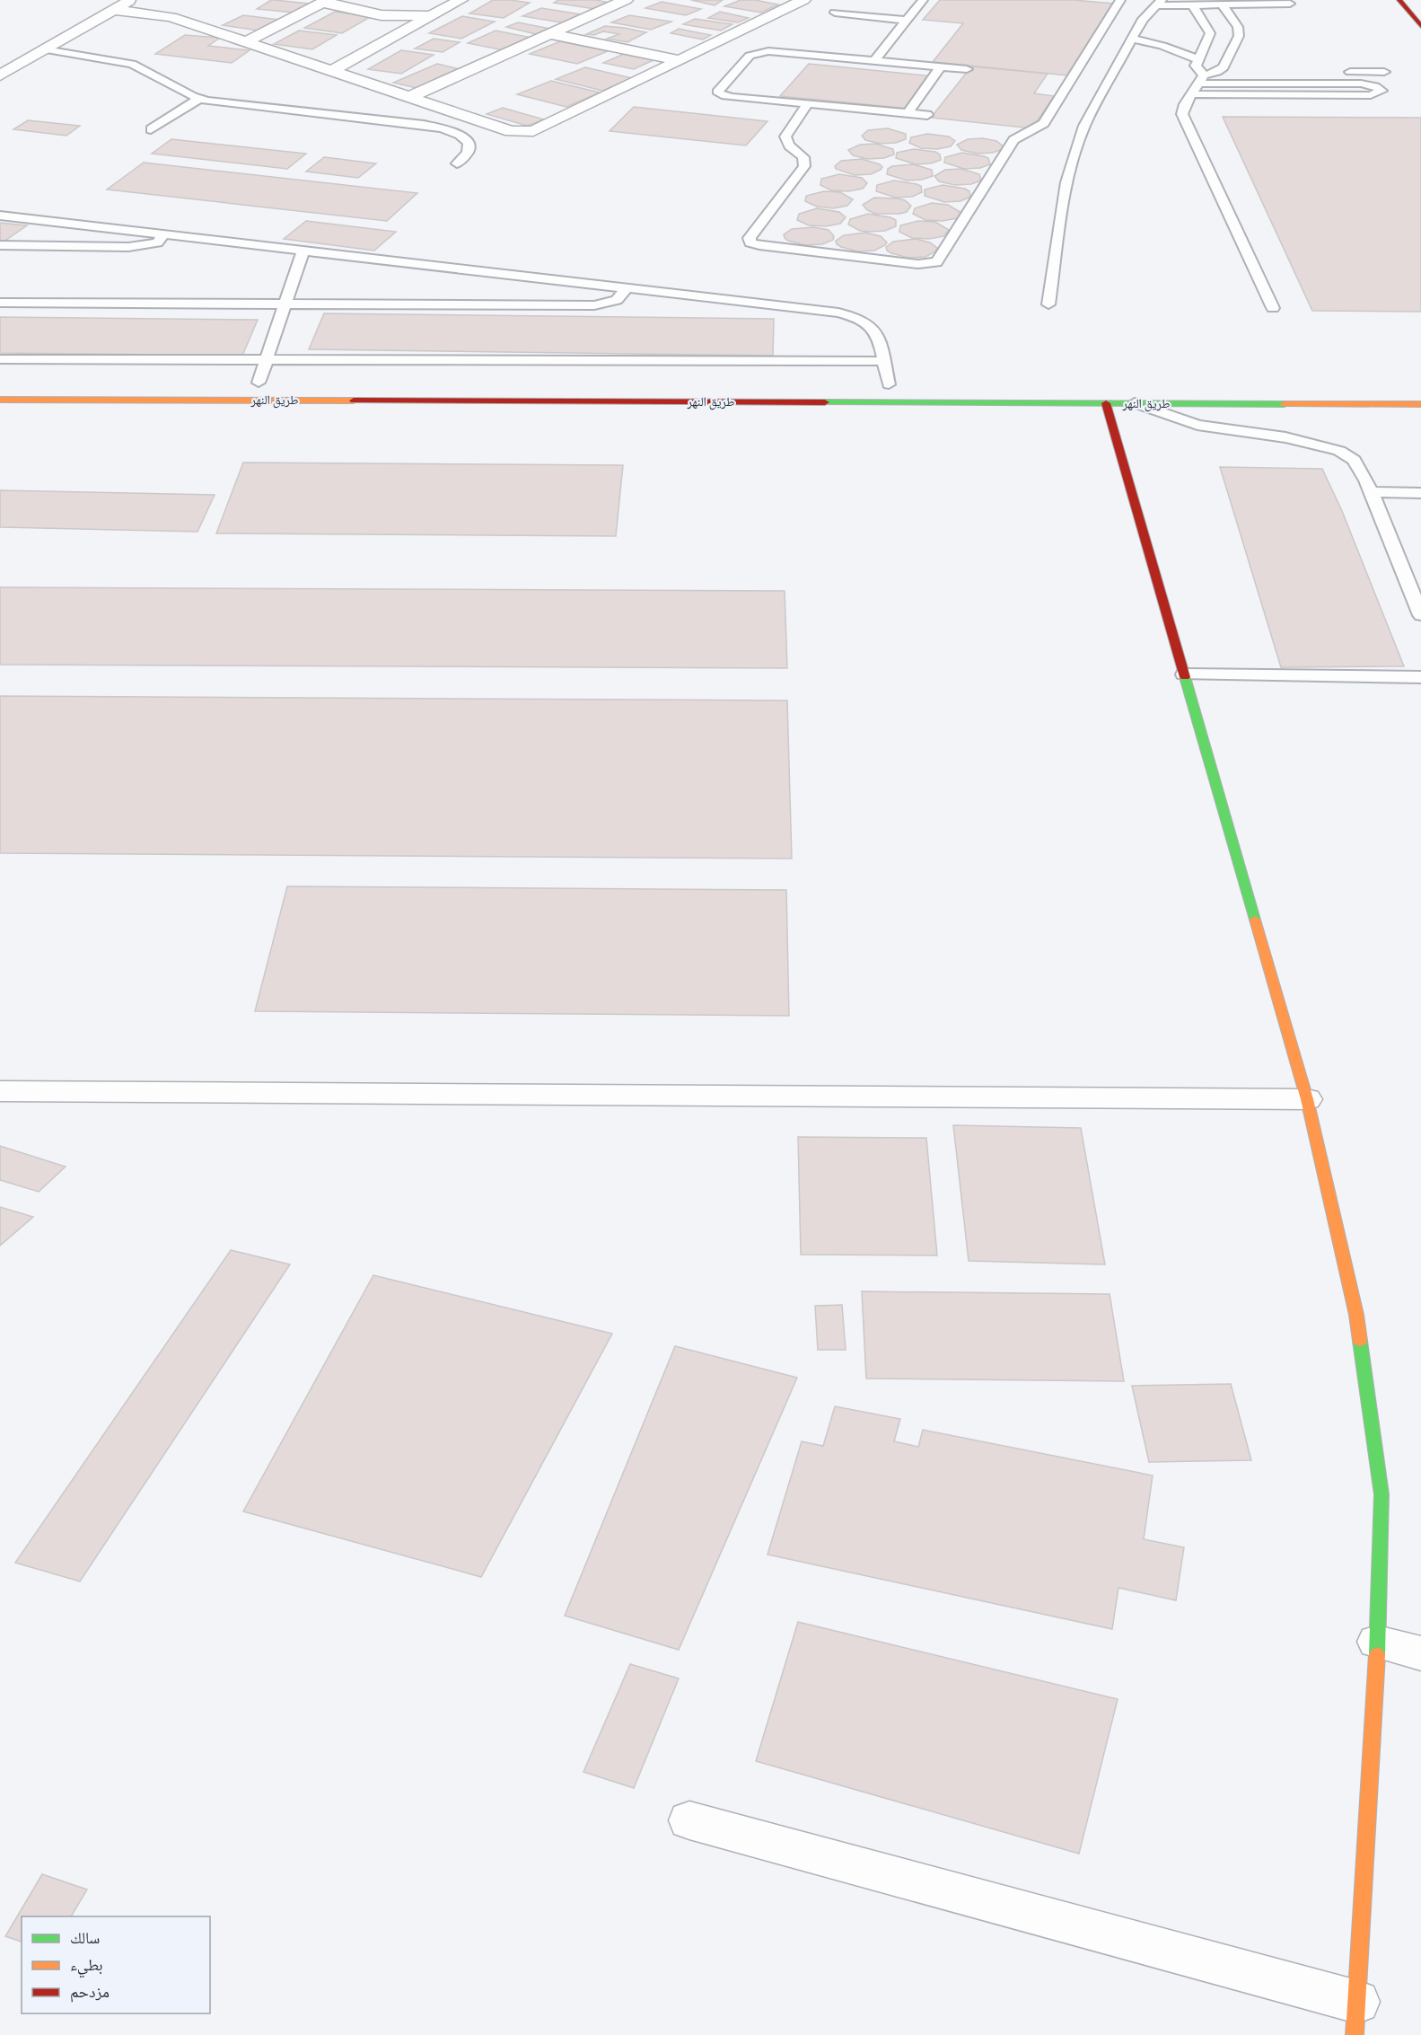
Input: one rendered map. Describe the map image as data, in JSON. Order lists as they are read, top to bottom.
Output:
{
  "streets": {
    "street": ["طريق النهر"]
  },
  "legend": ["سالك", "بطيء", "مزدحم"]
}
